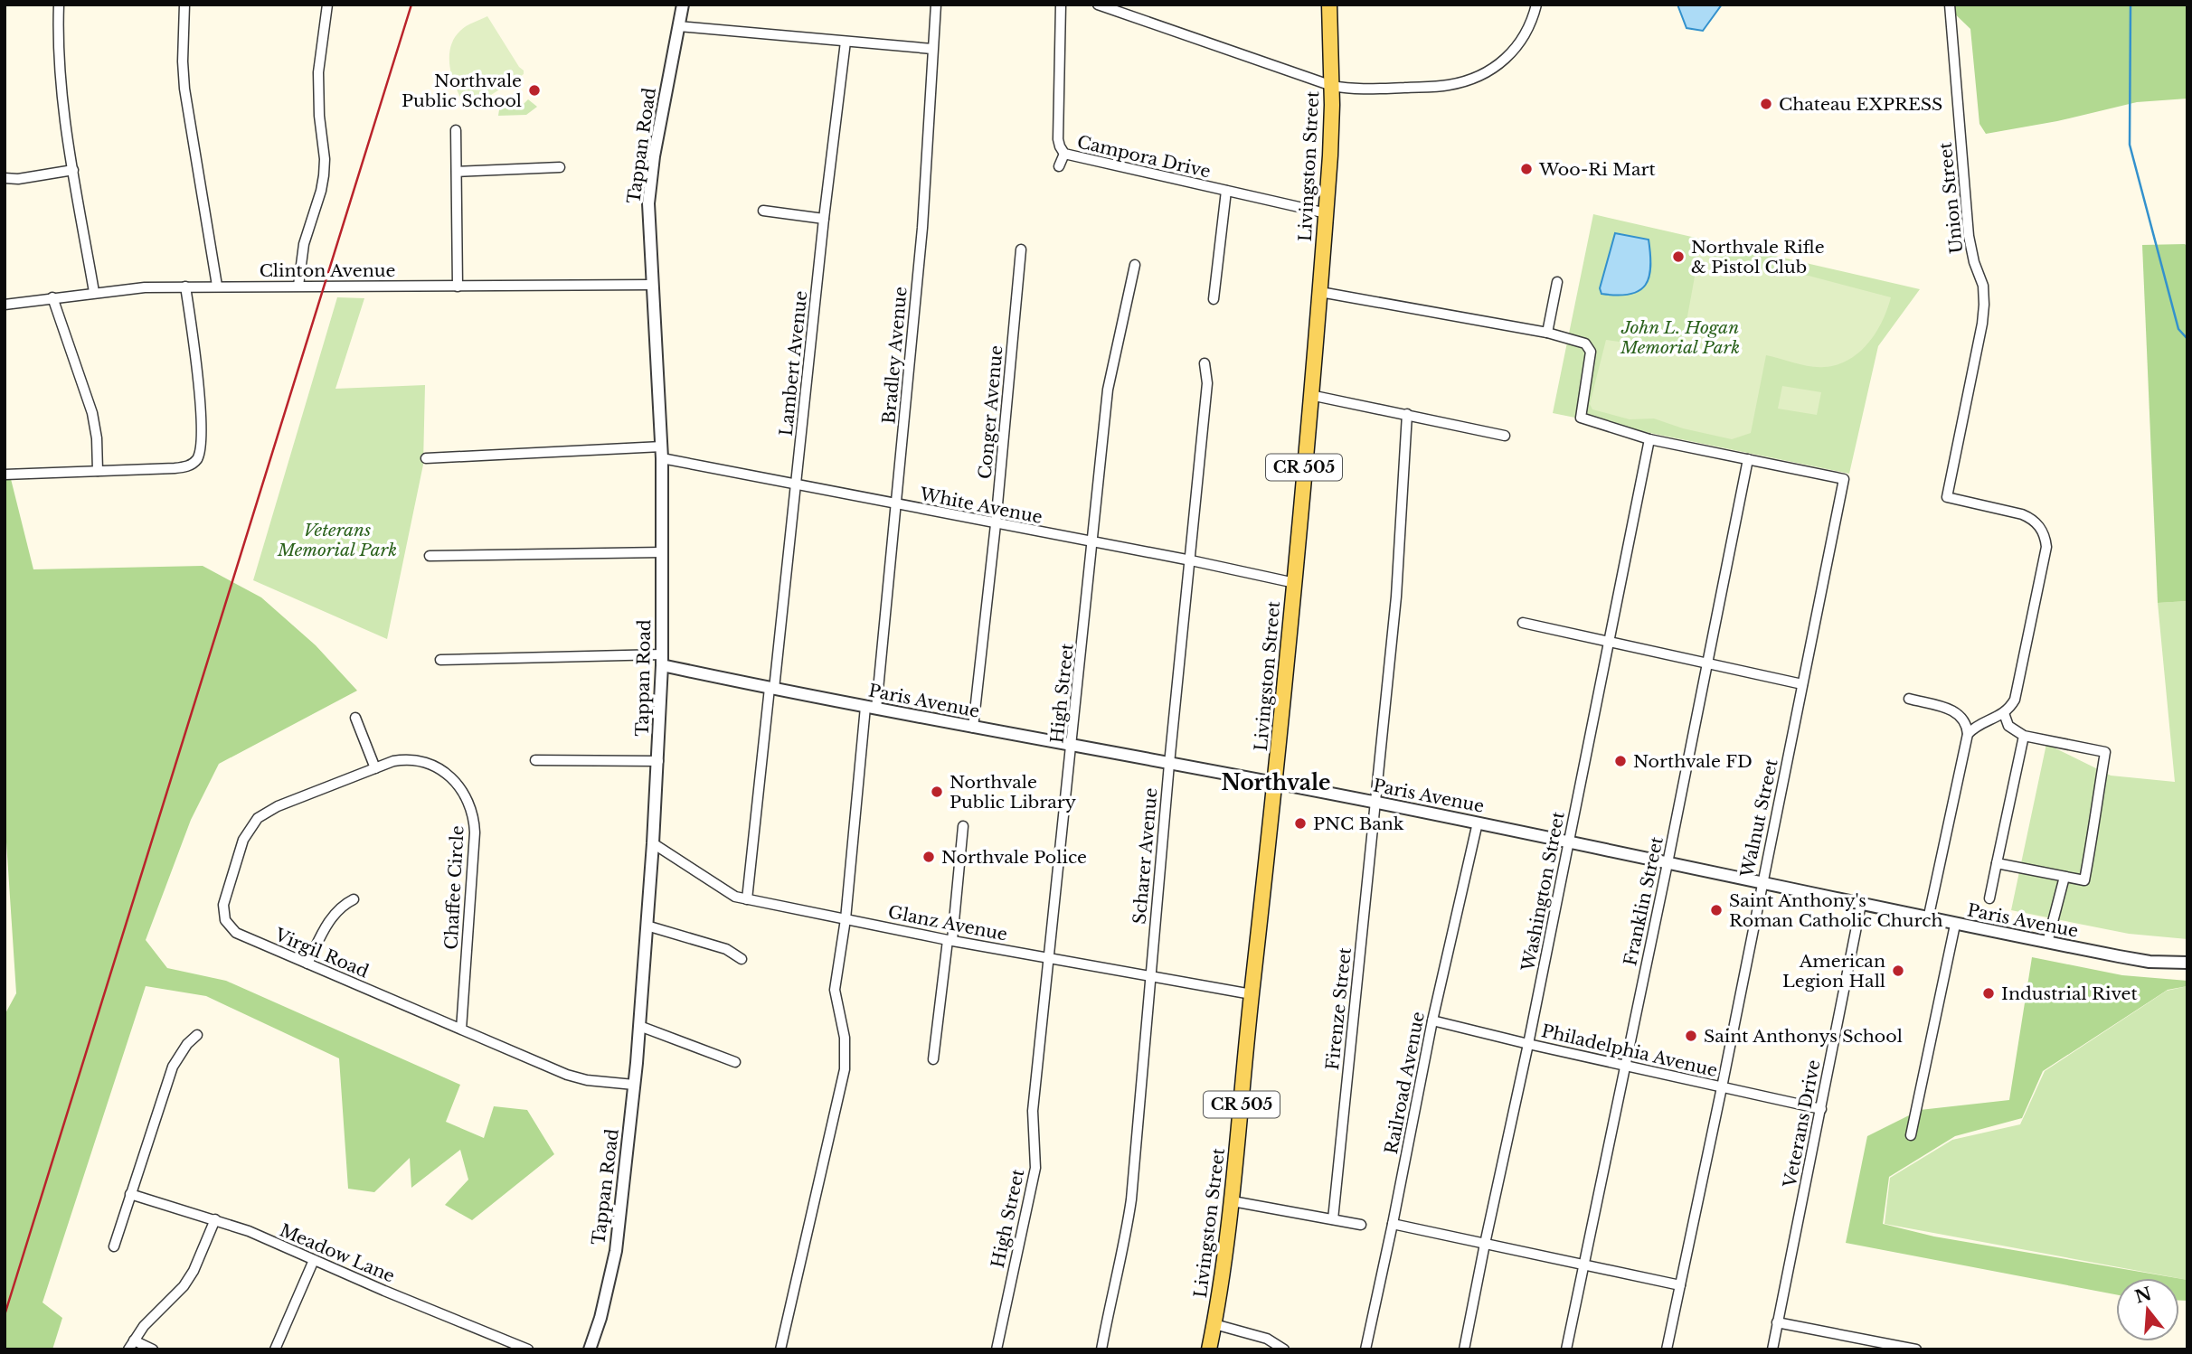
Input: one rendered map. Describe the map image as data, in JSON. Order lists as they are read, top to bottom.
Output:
{
  "streets": {
    "main road": ["Livingston Street", "CR 505"],
    "street": [
      "Tappan Road",
      "Campora Drive",
      "Union Street",
      "Clinton Avenue",
      "Bradley Avenue",
      "Lambert Avenue",
      "Conger Avenue",
      "White Avenue",
      "High Street",
      "Paris Avenue",
      "Walnut Street",
      "Scharer Avenue",
      "Chaffee Circle",
      "Washington Street",
      "Franklin Street",
      "Glanz Avenue",
      "Virgil Road",
      "Firenze Street",
      "Philadelphia Avenue",
      "Railroad Avenue",
      "Veterans Drive",
      "Meadow Lane"
    ]
  },
  "crossings": [
    ["Tappan Road", "Clinton Avenue"],
    ["Tappan Road", "White Avenue"],
    ["Tappan Road", "Paris Avenue"],
    ["Tappan Road", "Glanz Avenue"],
    ["Tappan Road", "Virgil Road"],
    ["Campora Drive", "Livingston Street"],
    ["Livingston Street", "White Avenue"],
    ["Livingston Street", "Paris Avenue"],
    ["Livingston Street", "Glanz Avenue"],
    ["Bradley Avenue", "White Avenue"],
    ["Bradley Avenue", "Paris Avenue"],
    ["Bradley Avenue", "Glanz Avenue"],
    ["Lambert Avenue", "White Avenue"],
    ["Lambert Avenue", "Paris Avenue"],
    ["Lambert Avenue", "Glanz Avenue"],
    ["Conger Avenue", "White Avenue"],
    ["Conger Avenue", "Paris Avenue"],
    ["White Avenue", "High Street"],
    ["White Avenue", "Scharer Avenue"],
    ["High Street", "Paris Avenue"],
    ["High Street", "Glanz Avenue"],
    ["Paris Avenue", "Walnut Street"],
    ["Paris Avenue", "Scharer Avenue"],
    ["Paris Avenue", "Washington Street"],
    ["Paris Avenue", "Franklin Street"],
    ["Paris Avenue", "Firenze Street"],
    ["Paris Avenue", "Railroad Avenue"],
    ["Paris Avenue", "Veterans Drive"],
    ["Walnut Street", "Franklin Street"],
    ["Walnut Street", "Philadelphia Avenue"],
    ["Scharer Avenue", "Glanz Avenue"],
    ["Chaffee Circle", "Virgil Road"],
    ["Washington Street", "Philadelphia Avenue"],
    ["Franklin Street", "Philadelphia Avenue"],
    ["Philadelphia Avenue", "Railroad Avenue"],
    ["Philadelphia Avenue", "Veterans Drive"]
  ],
  "districts": ["Northvale"],
  "parks": ["John L. Hogan Memorial Park", "Veterans Memorial Park"],
  "places": [
    "Northvale Public School",
    "Chateau EXPRESS",
    "Woo-Ri Mart",
    "Northvale Rifle & Pistol Club",
    "Northvale FD",
    "Northvale Public Library",
    "PNC Bank",
    "Northvale Police",
    "Saint Anthony's Roman Catholic Church",
    "American Legion Hall",
    "Industrial Rivet",
    "Saint Anthonys School"
  ],
  "north": "top"
}
